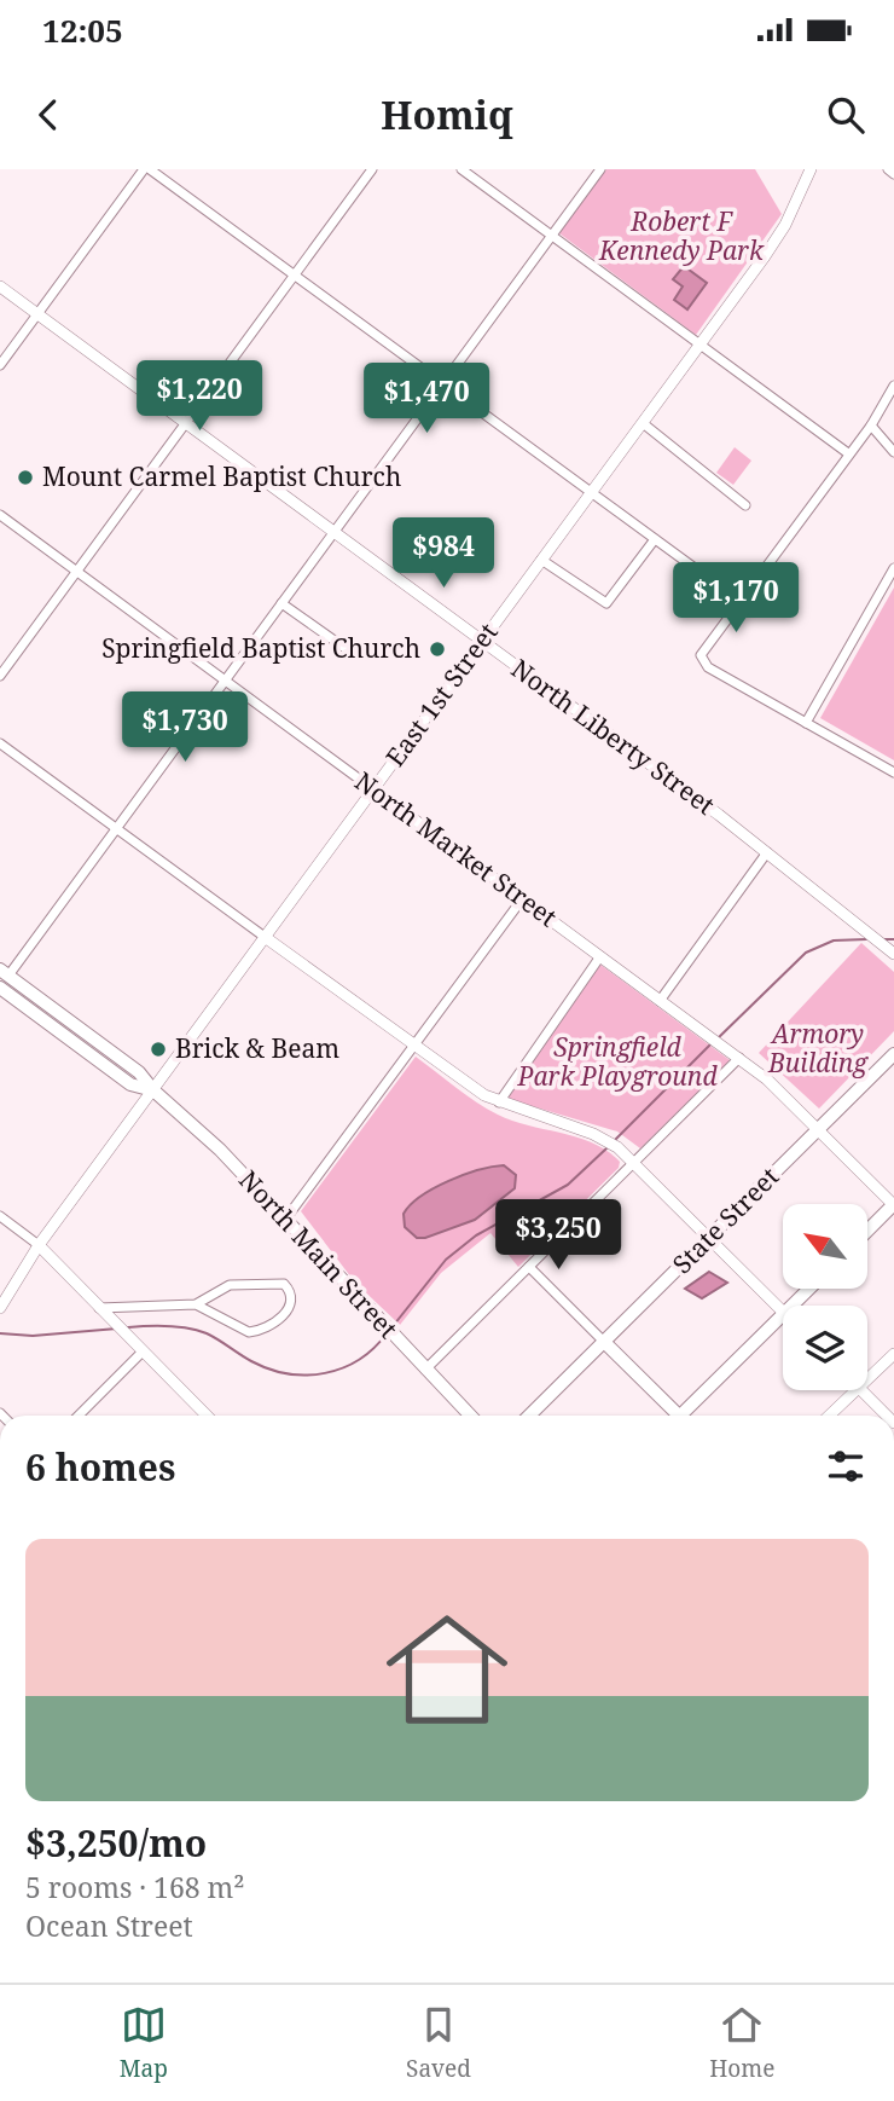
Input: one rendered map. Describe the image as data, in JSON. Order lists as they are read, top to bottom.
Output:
{
  "streets": {
    "main road": ["State Street", "North Main Street"],
    "street": ["East 1st Street", "North Liberty Street", "North Market Street"]
  },
  "crossings": [
    ["East 1st Street", "North Liberty Street"],
    ["East 1st Street", "North Market Street"],
    ["East 1st Street", "North Main Street"],
    ["North Market Street", "State Street"]
  ],
  "parks": ["Robert F Kennedy Park", "Armory Building", "Springfield Park Playground"],
  "places": ["Mount Carmel Baptist Church", "Springfield Baptist Church", "Brick & Beam"],
  "north": "top left",
  "page": {
    "status": "12:05",
    "header": "Homiq",
    "price": [
      "$1,220",
      "$1,470",
      "$984",
      "$1,170",
      "$1,730",
      "$3,250"
    ],
    "heading": "6 homes",
    "list": [
      {
        "name": "$3,250/mo",
        "note": "5 rooms · 168 m² · Ocean Street"
      }
    ],
    "tabs": ["Map", "Saved", "Home"]
  }
}
